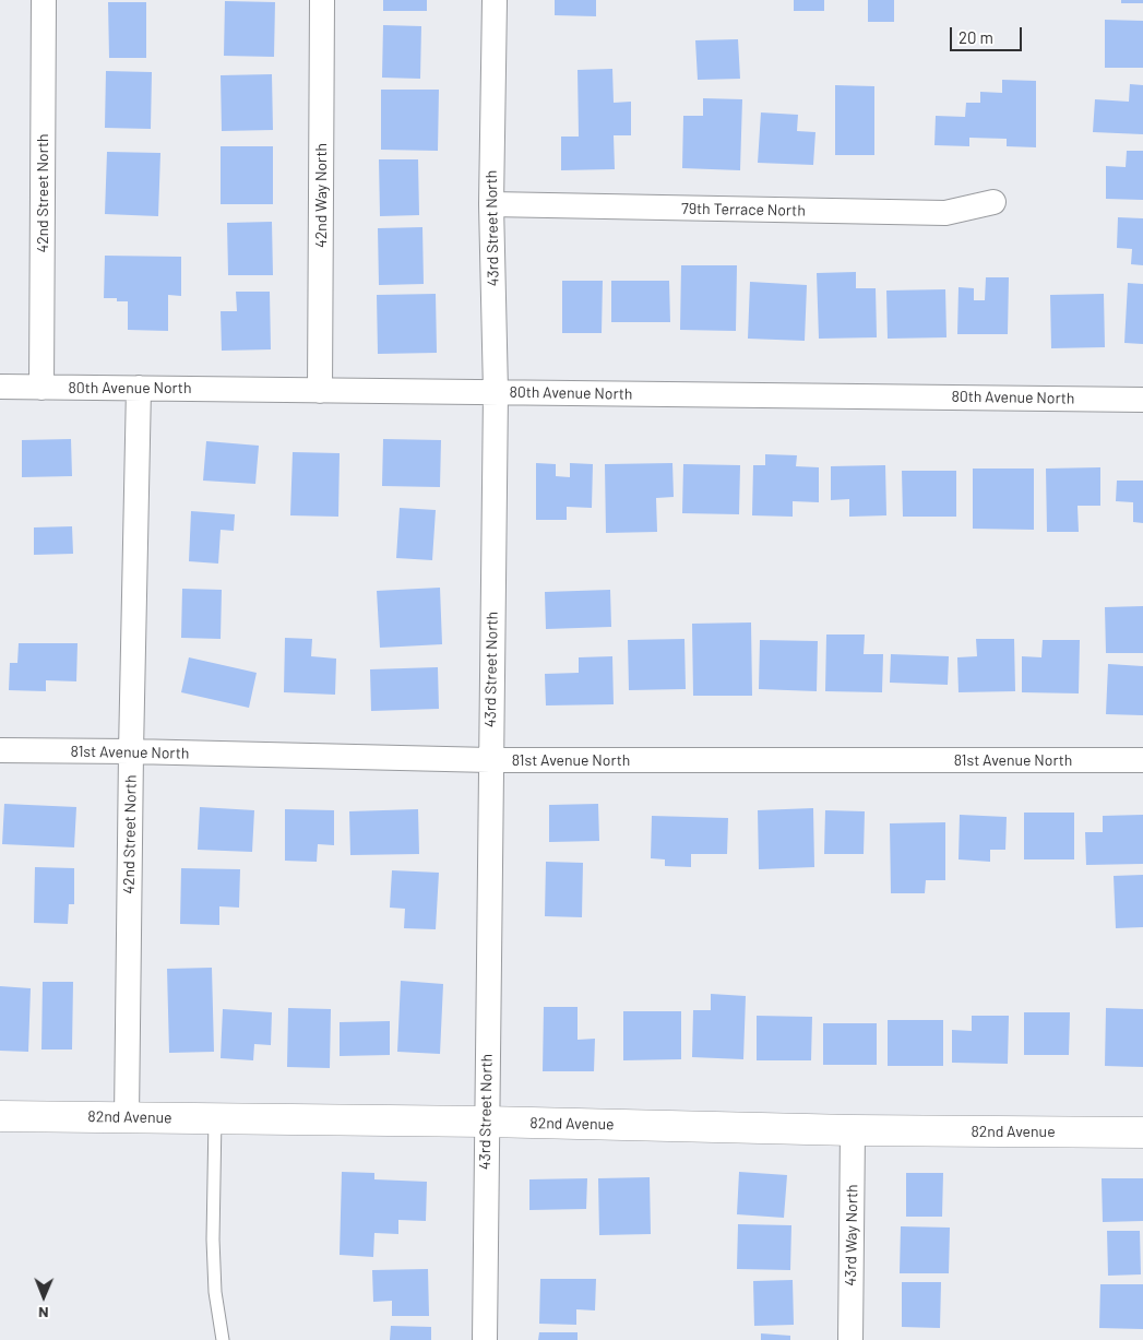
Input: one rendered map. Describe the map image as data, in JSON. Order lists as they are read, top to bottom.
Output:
{
  "streets": {
    "street": [
      "42nd Street North",
      "42nd Way North",
      "79th Terrace North",
      "43rd Street North",
      "80th Avenue North",
      "81st Avenue North",
      "82nd Avenue",
      "43rd Way North"
    ]
  },
  "crossings": [
    ["42nd Street North", "80th Avenue North"],
    ["42nd Street North", "81st Avenue North"],
    ["42nd Street North", "82nd Avenue"],
    ["42nd Way North", "80th Avenue North"],
    ["79th Terrace North", "43rd Street North"],
    ["43rd Street North", "80th Avenue North"],
    ["43rd Street North", "81st Avenue North"],
    ["43rd Street North", "82nd Avenue"],
    ["82nd Avenue", "43rd Way North"]
  ],
  "scale_bar": "20 m",
  "north": "bottom"
}
